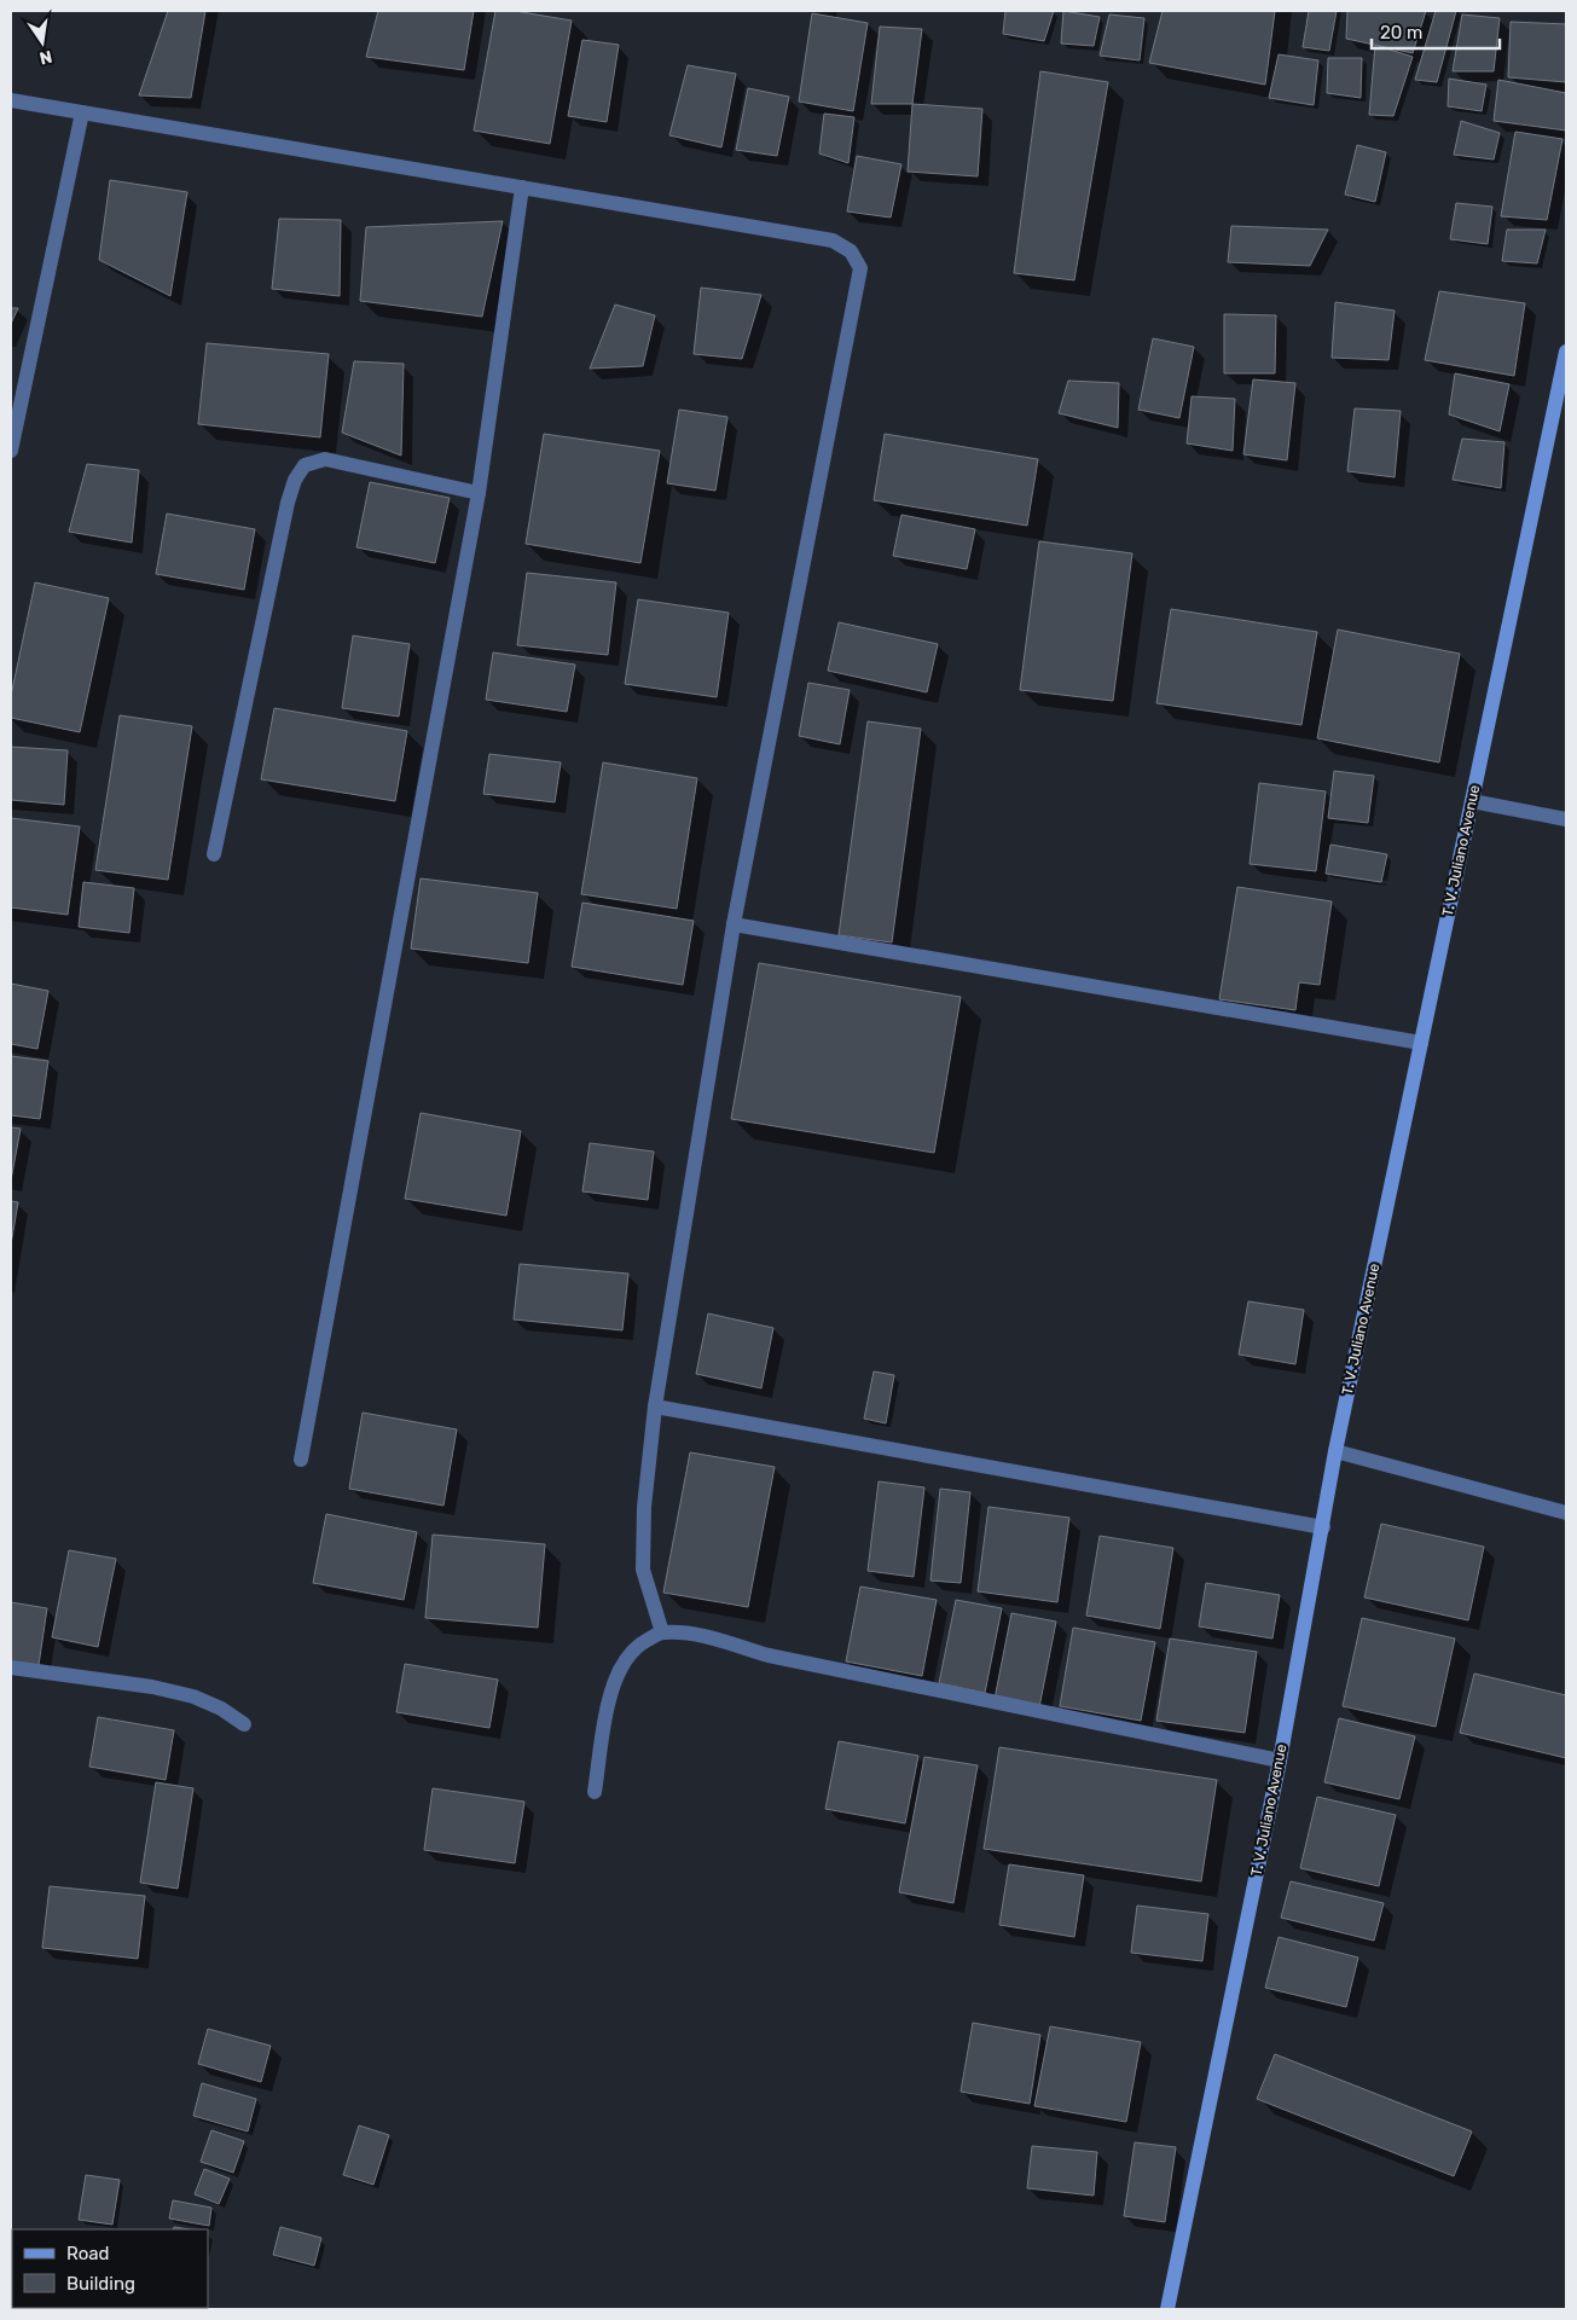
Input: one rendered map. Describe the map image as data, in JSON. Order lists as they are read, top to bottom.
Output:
{
  "streets": {
    "main road": ["T. V. Juliano Avenue"]
  },
  "legend": ["Road", "Building"],
  "scale_bar": "20 m",
  "north": "bottom"
}
